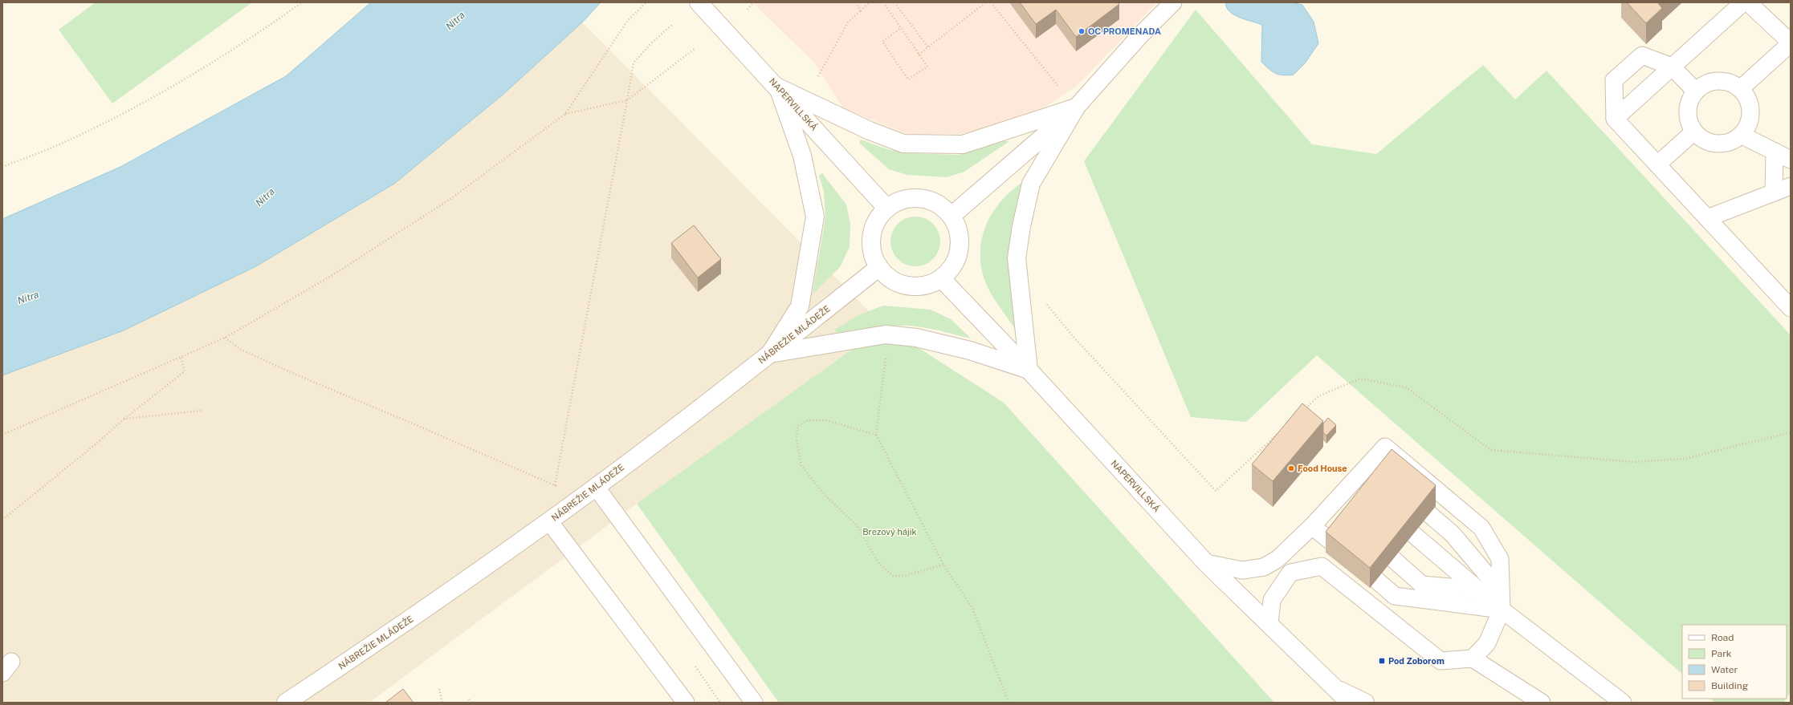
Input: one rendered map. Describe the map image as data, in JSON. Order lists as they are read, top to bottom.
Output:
{
  "streets": {
    "street": ["NAPERVILLSKÁ", "NÁBREŽIE MLÁDEŽE"]
  },
  "crossings": [
    ["NAPERVILLSKÁ", "NÁBREŽIE MLÁDEŽE"]
  ],
  "water": ["Nitra"],
  "parks": ["Brezový hájik"],
  "places": {
    "other": ["OC PROMENADA", "Food House"],
    "transit": ["Pod Zoborom"]
  },
  "legend": [
    "Road",
    "Park",
    "Water",
    "Building"
  ]
}
